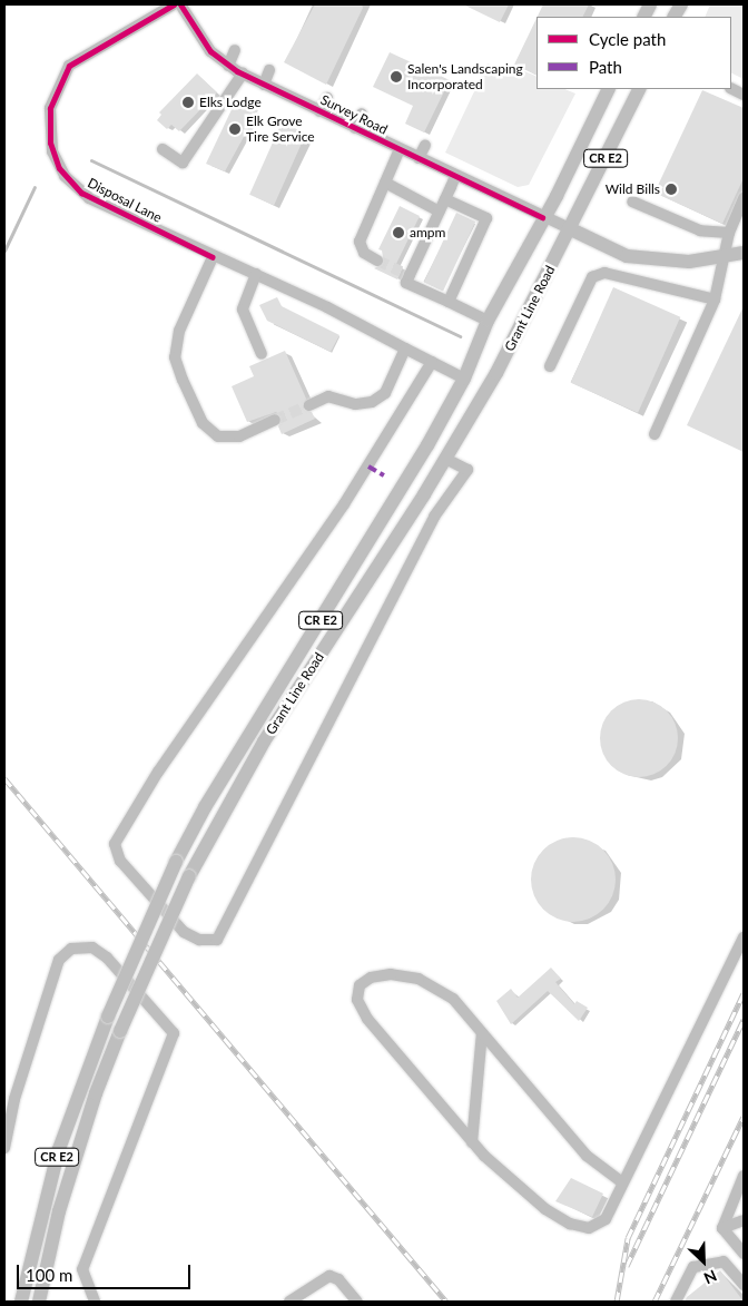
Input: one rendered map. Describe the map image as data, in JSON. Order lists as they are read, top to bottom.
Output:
{
  "streets": {
    "main road": ["CR E2", "Grant Line Road"],
    "street": ["Survey Road", "Disposal Lane"]
  },
  "crossings": [
    ["Survey Road", "Grant Line Road"],
    ["Disposal Lane", "Grant Line Road"]
  ],
  "places": [
    "Salen's Landscaping Incorporated",
    "Elks Lodge",
    "Elk Grove Tire Service",
    "Wild Bills",
    "ampm"
  ],
  "legend": ["Cycle path", "Path"],
  "scale_bar": "100 m",
  "north": "bottom right"
}
